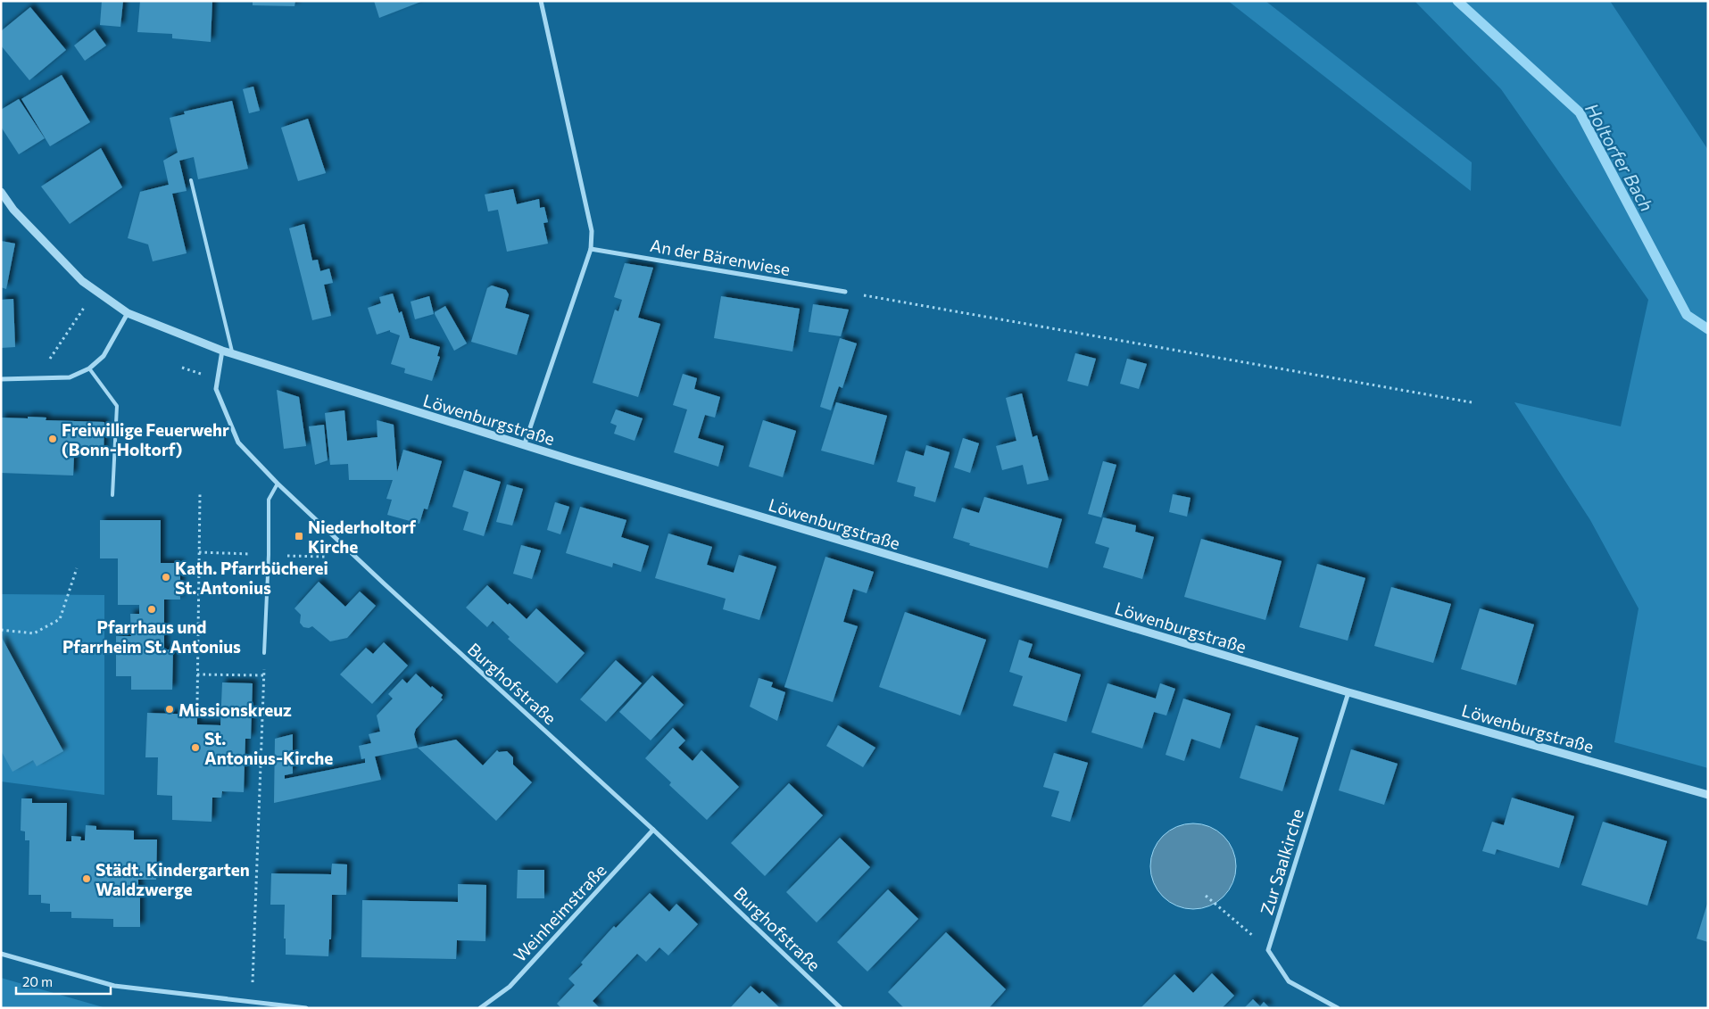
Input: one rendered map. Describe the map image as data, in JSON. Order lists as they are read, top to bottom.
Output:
{
  "streets": {
    "street": [
      "An der Bärenwiese",
      "Löwenburgstraße",
      "Burghofstraße",
      "Zur Saalkirche",
      "Weinheimstraße"
    ]
  },
  "crossings": [
    ["Löwenburgstraße", "Burghofstraße"],
    ["Löwenburgstraße", "Zur Saalkirche"],
    ["Burghofstraße", "Weinheimstraße"]
  ],
  "water": ["Holtorfer Bach"],
  "places": {
    "other": [
      "Freiwillige Feuerwehr (Bonn-Holtorf)",
      "Kath. Pfarrbücherei St. Antonius",
      "Pfarrhaus und Pfarrheim St. Antonius",
      "Missionskreuz",
      "St. Antonius-Kirche",
      "Städt. Kindergarten Waldzwerge"
    ],
    "transit": ["Niederholtorf Kirche"]
  },
  "scale_bar": "20 m"
}
